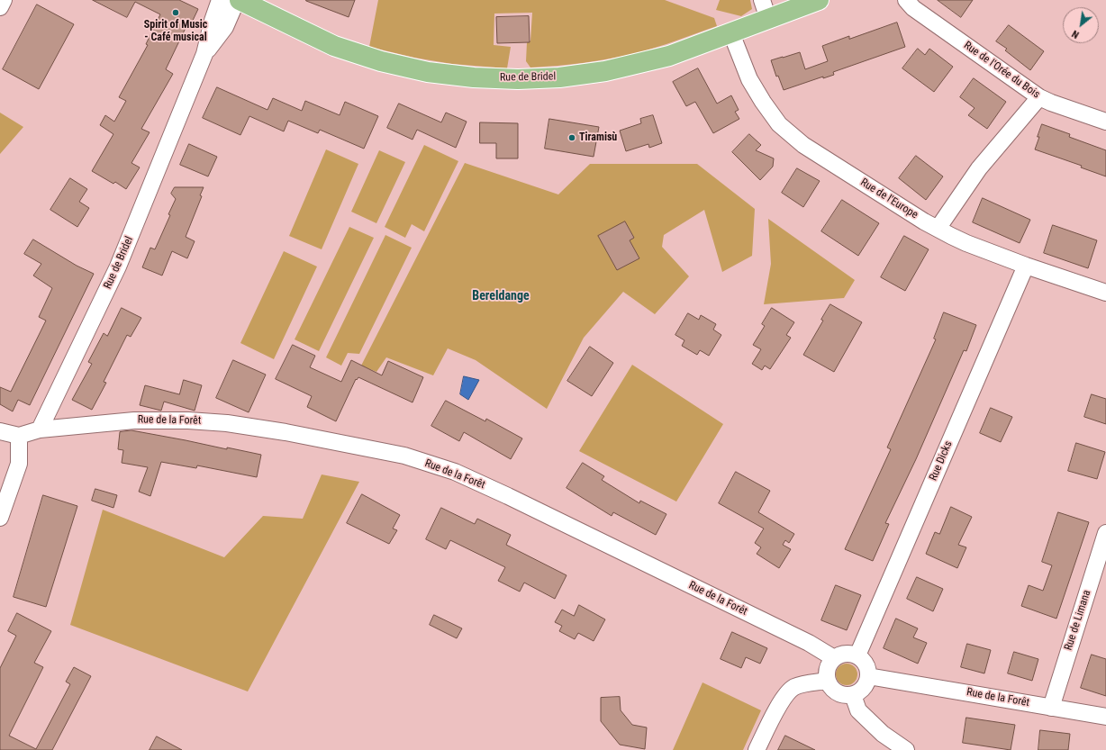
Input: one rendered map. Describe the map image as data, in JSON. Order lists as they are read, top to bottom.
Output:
{
  "streets": {
    "main road": ["Rue de Bridel"],
    "street": [
      "Rue de l'Orée du Bois",
      "Rue de l'Europe",
      "Rue de la Forêt",
      "Rue Dicks",
      "Rue de Limana"
    ]
  },
  "crossings": [
    ["Rue de Bridel", "Rue de l'Europe"],
    ["Rue de Bridel", "Rue de la Forêt"],
    ["Rue de l'Europe", "Rue Dicks"],
    ["Rue de la Forêt", "Rue Dicks"],
    ["Rue de la Forêt", "Rue de Limana"]
  ],
  "districts": ["Bereldange"],
  "places": ["Spirit of Music - Café musical", "Tiramisù"],
  "north": "bottom left"
}
